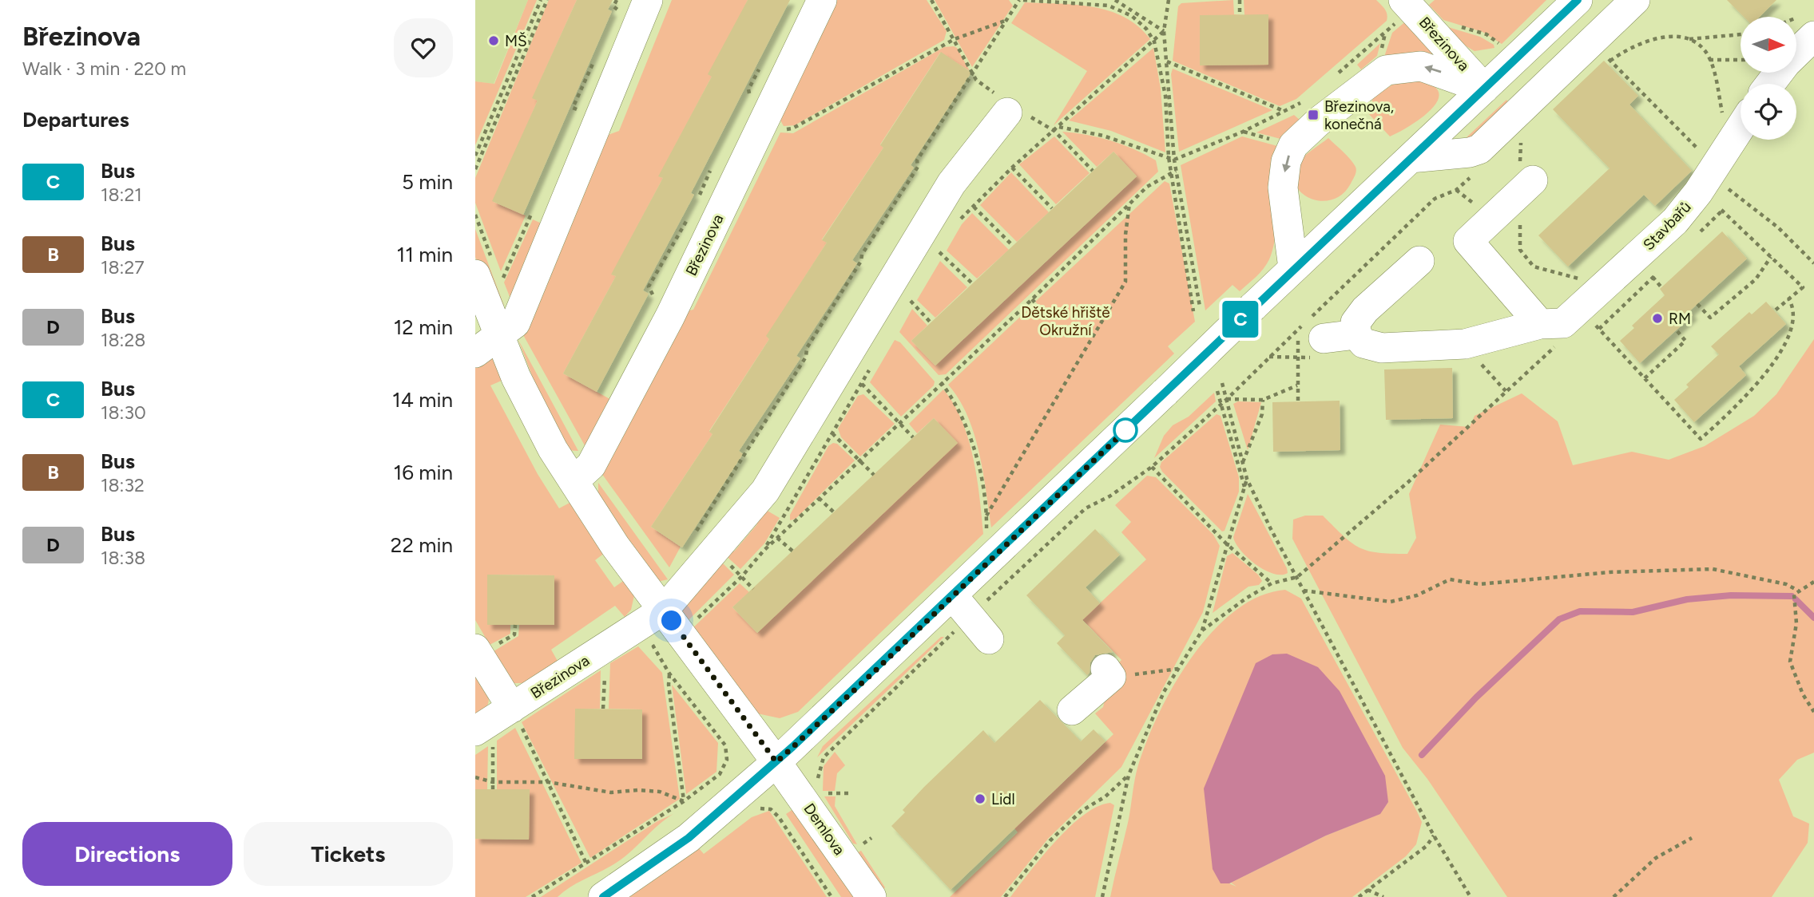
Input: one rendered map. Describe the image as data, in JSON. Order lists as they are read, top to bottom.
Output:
{
  "streets": {
    "street": ["Březinova", "Stavbařů", "Demlova"]
  },
  "parks": ["Dětské hřiště Okružní"],
  "places": {
    "other": ["MŠ", "RM", "Lidl"],
    "transit": ["Březinova, konečná"]
  },
  "lines": ["bus line C"],
  "north": "right",
  "page": {
    "heading": [
      ["Březinova", "Walk · 3 min · 220 m"],
      "Departures"
    ],
    "on_map": "C",
    "list": [
      {
        "mark": "C",
        "name": "Bus",
        "note": "18:21",
        "value": "5 min"
      },
      {
        "mark": "B",
        "name": "Bus",
        "note": "18:27",
        "value": "11 min"
      },
      {
        "mark": "D",
        "name": "Bus",
        "note": "18:28",
        "value": "12 min"
      },
      {
        "mark": "C",
        "name": "Bus",
        "note": "18:30",
        "value": "14 min"
      },
      {
        "mark": "B",
        "name": "Bus",
        "note": "18:32",
        "value": "16 min"
      },
      {
        "mark": "D",
        "name": "Bus",
        "note": "18:38",
        "value": "22 min"
      }
    ],
    "buttons": ["Directions", "Tickets"]
  }
}
